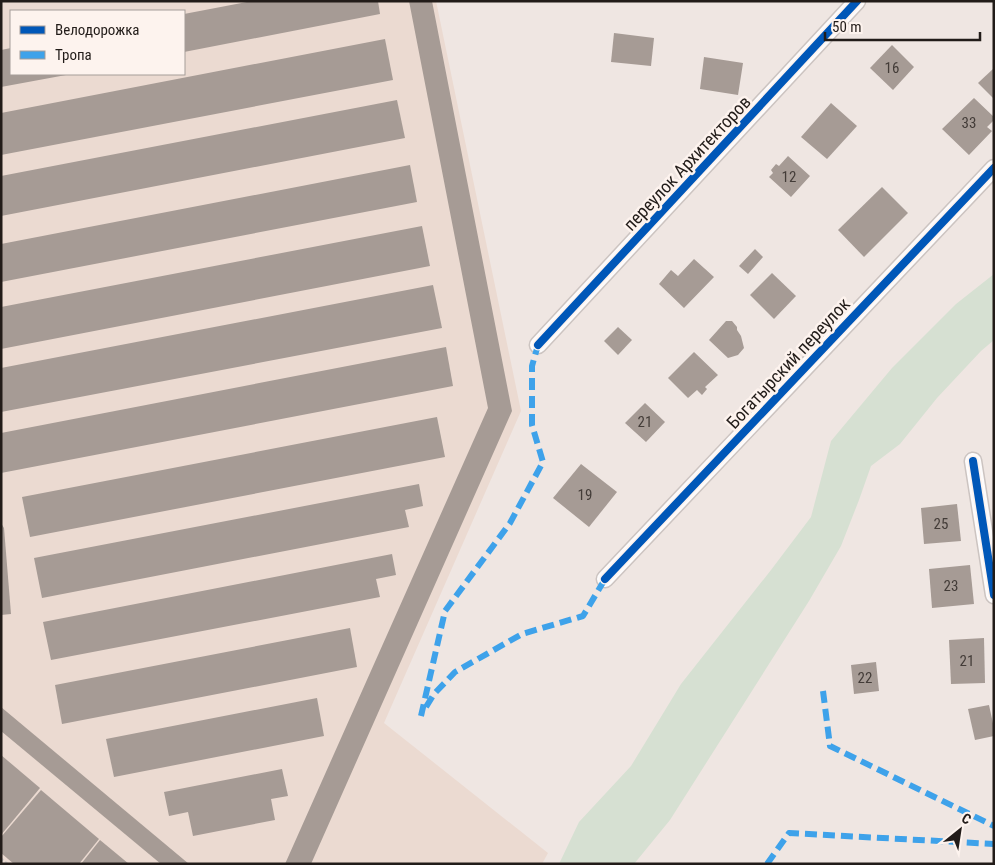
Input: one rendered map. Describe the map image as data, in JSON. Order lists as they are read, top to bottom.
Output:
{
  "streets": {
    "street": ["переулок Архитекторов", "Богатырский переулок"]
  },
  "house_numbers": [
    "16",
    "33",
    "12",
    "21",
    "19",
    "25",
    "23",
    "21",
    "22"
  ],
  "legend": ["Велодорожка", "Тропа"],
  "scale_bar": "50 m",
  "north": "top right"
}
